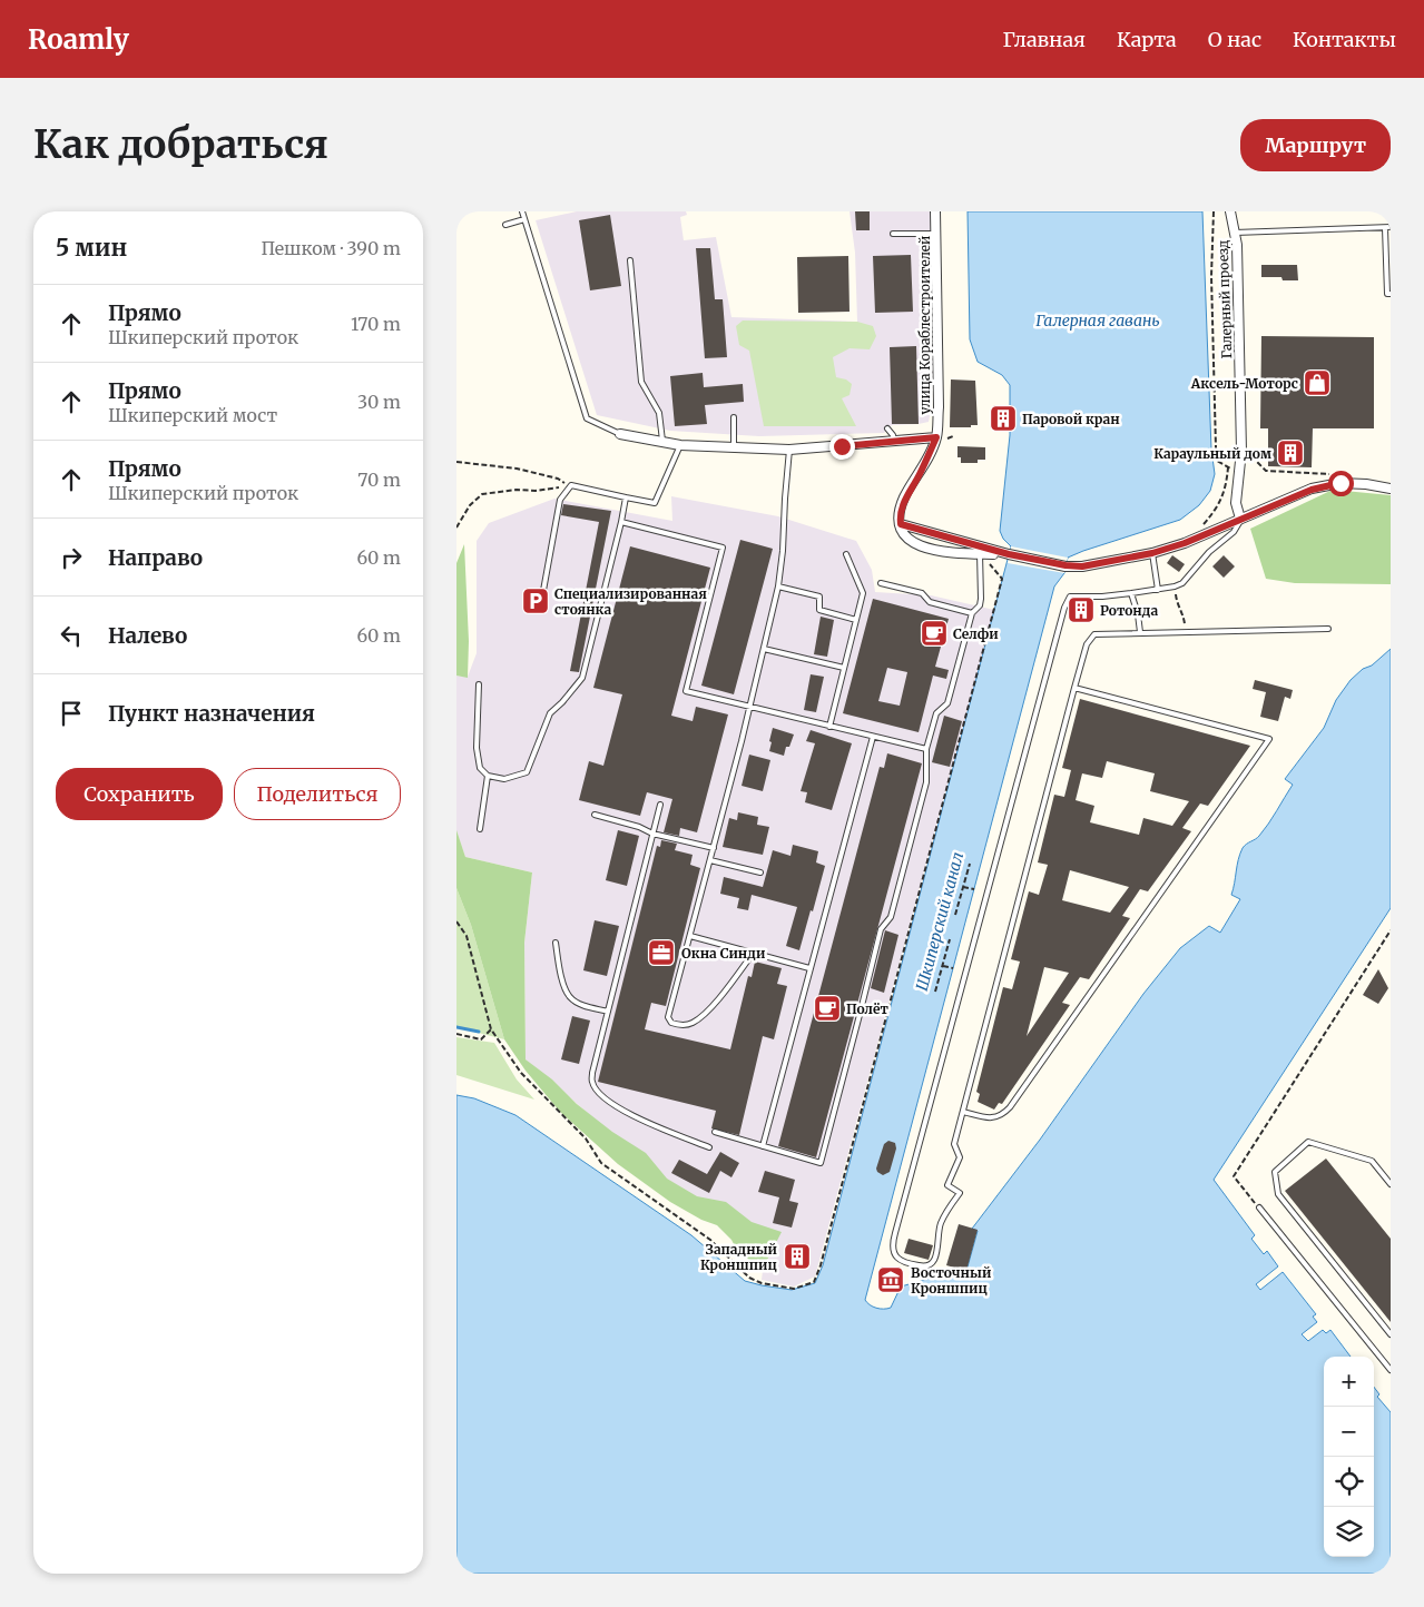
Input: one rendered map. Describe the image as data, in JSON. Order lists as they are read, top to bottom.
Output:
{
  "streets": {
    "street": ["Галерный проезд", "улица Кораблестроителей"]
  },
  "water": ["Галерная гавань", "Шкиперский канал"],
  "places": {
    "shop": ["Аксель-Моторс"],
    "building": [
      "Паровой кран",
      "Караульный дом",
      "Ротонда",
      "Западный Кроншпиц"
    ],
    "parking": ["Специализированная стоянка"],
    "cafe": ["Селфи", "Полёт"],
    "office": ["Окна Синди"],
    "museum": ["Восточный Кроншпиц"]
  },
  "page": {
    "header": "Roamly",
    "nav": [
      "Главная",
      "Карта",
      "О нас",
      "Контакты"
    ],
    "buttons": [
      "Маршрут",
      ["Сохранить", "Поделиться"]
    ],
    "title": "Как добраться",
    "heading": ["5 мин", "Пешком · 390 m"],
    "list": [
      ["Прямо", "Шкиперский проток", "170 m"],
      ["Прямо", "Шкиперский мост", "30 m"],
      ["Прямо", "Шкиперский проток", "70 m"],
      ["Направо", "60 m"],
      ["Налево", "60 m"],
      "Пункт назначения"
    ],
    "map_buttons": ["+", "−"]
  }
}
